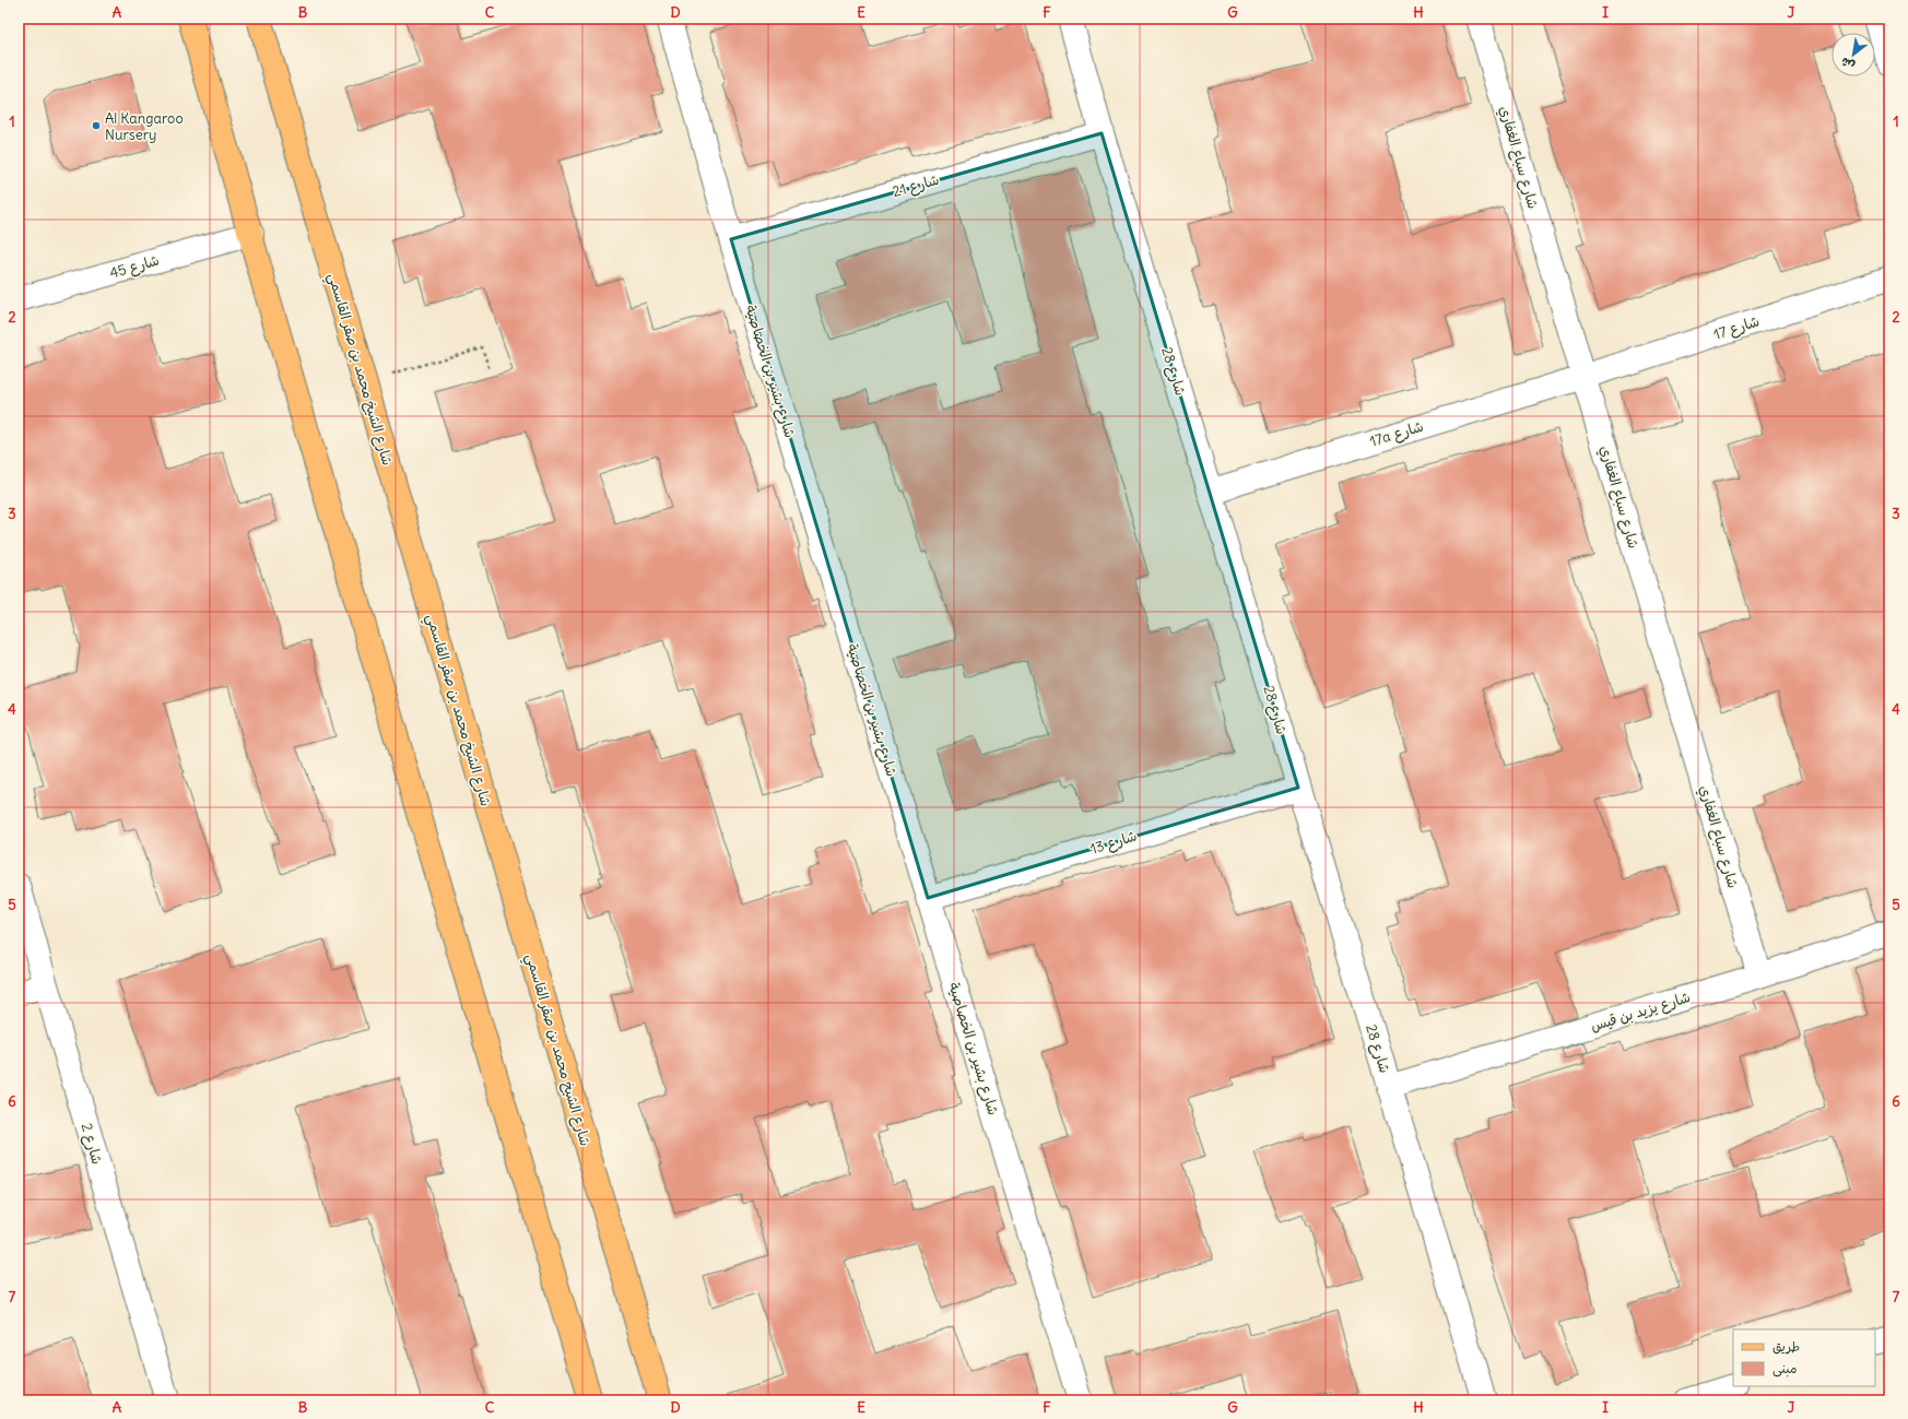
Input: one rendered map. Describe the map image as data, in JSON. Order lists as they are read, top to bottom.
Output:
{
  "streets": {
    "main road": ["شارع الشيخ محمد بن صقر القاسمي"],
    "street": [
      "شارع سباع الغفاري",
      "شارع 21",
      "شارع 45",
      "شارع 17",
      "شارع بشير بن الخصاصية",
      "شارع 28",
      "17a شارع",
      "شارع 13",
      "شارع يزيد بن قيس",
      "شارع 2"
    ]
  },
  "crossings": [
    ["شارع سباع الغفاري", "شارع 17"],
    ["شارع سباع الغفاري", "17a شارع"],
    ["شارع سباع الغفاري", "شارع يزيد بن قيس"],
    ["شارع 21", "شارع بشير بن الخصاصية"],
    ["شارع 21", "شارع 28"],
    ["شارع 17", "17a شارع"],
    ["شارع بشير بن الخصاصية", "شارع 13"],
    ["شارع 28", "17a شارع"],
    ["شارع 28", "شارع 13"],
    ["شارع 28", "شارع يزيد بن قيس"]
  ],
  "places": ["Al Kangaroo Nursery"],
  "legend": ["طريق", "مبنى"],
  "north": "bottom left",
  "grid": {
    "columns": [
      "A",
      "B",
      "C",
      "D",
      "E",
      "F",
      "G",
      "H",
      "I",
      "J"
    ],
    "rows": [
      "1",
      "2",
      "3",
      "4",
      "5",
      "6",
      "7"
    ]
  }
}
